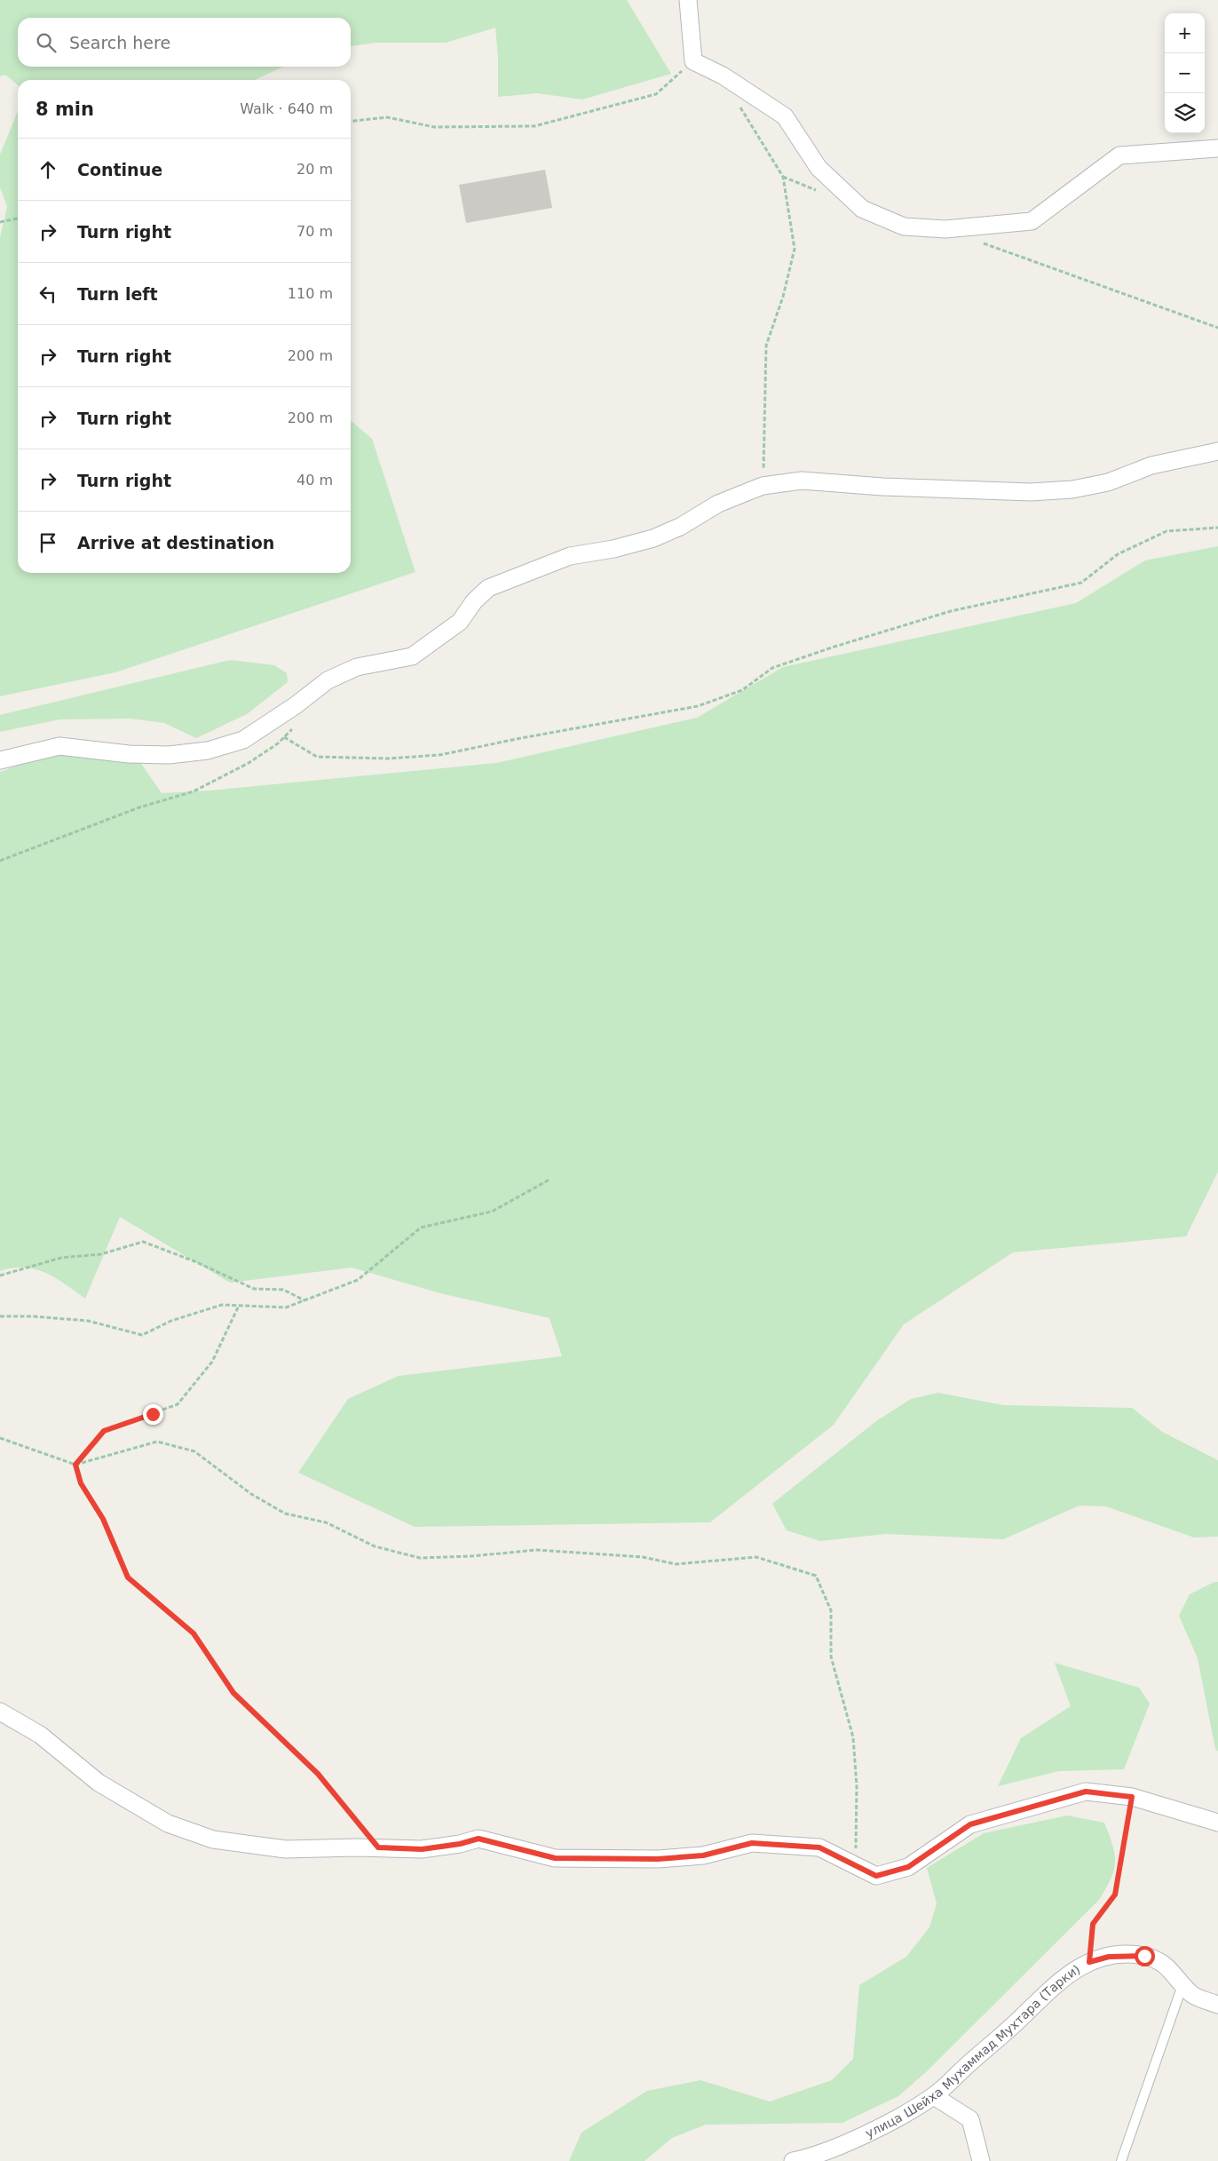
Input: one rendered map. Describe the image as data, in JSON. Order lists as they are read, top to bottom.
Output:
{
  "streets": {
    "street": ["улица Шейха Мухаммад Мухтара (Тарки)"]
  },
  "page": {
    "map_buttons": ["+", "−"],
    "search": "Search here",
    "heading": ["8 min", "Walk · 640 m"],
    "list": [
      ["Continue", "20 m"],
      ["Turn right", "70 m"],
      ["Turn left", "110 m"],
      ["Turn right", "200 m"],
      ["Turn right", "200 m"],
      ["Turn right", "40 m"],
      "Arrive at destination"
    ]
  }
}
